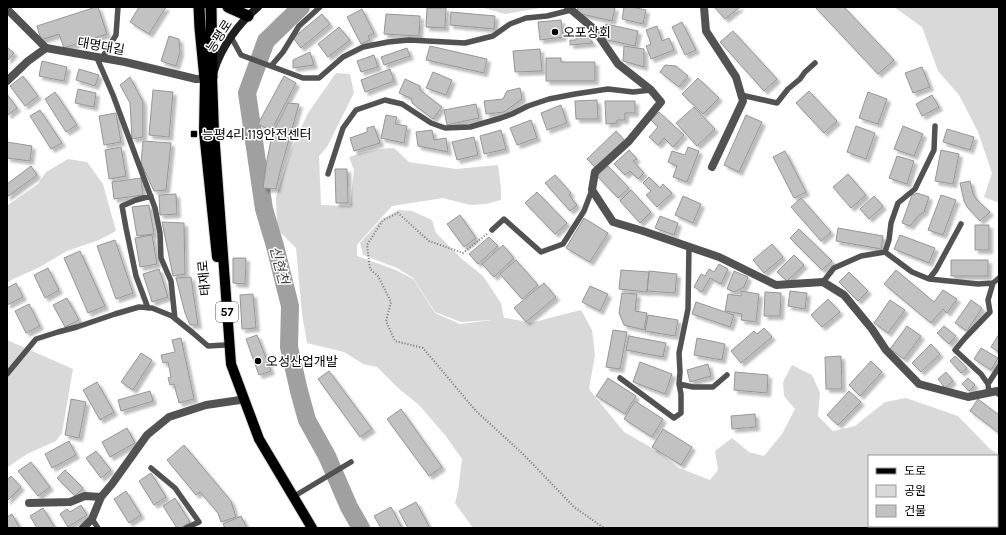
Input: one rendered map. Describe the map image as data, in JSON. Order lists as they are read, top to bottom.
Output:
{
  "streets": {
    "highway": ["태재로", "57"],
    "main road": ["능평로"],
    "street": ["대명대길"]
  },
  "crossings": [
    ["능평로", "대명대길"],
    ["능평로", "태재로"],
    ["대명대길", "태재로"]
  ],
  "water": ["신현천"],
  "places": {
    "other": ["오포상회", "오성산업개발"],
    "transit": ["능평4리.119안전센터"]
  },
  "legend": ["도로", "공원", "건물"]
}
